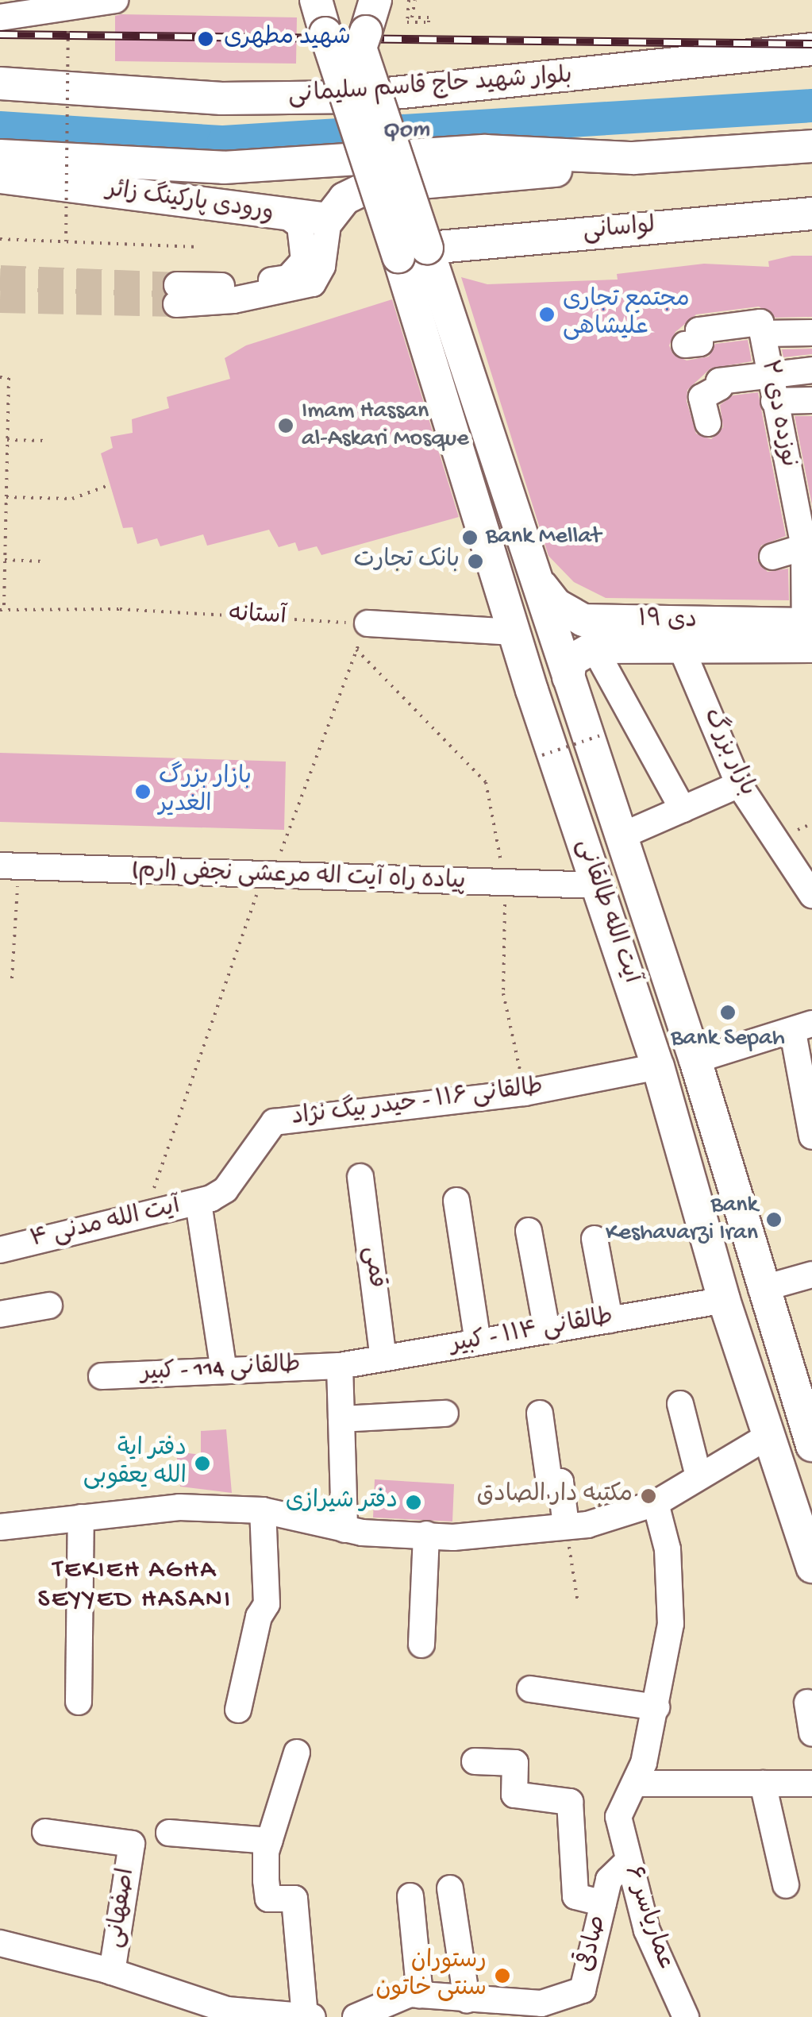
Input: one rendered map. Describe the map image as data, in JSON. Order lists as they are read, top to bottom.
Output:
{
  "streets": {
    "main road": [
      "بلوار شهید حاج قاسم سلیمانی",
      "ورودی پارکینگ زائر",
      "لواسانی",
      "۱۹ دی",
      "آیت الله طالقانی"
    ],
    "street": [
      "نوزده دی ۲",
      "بازار بزرگ",
      "پیاده راه آیت اله مرعشی نجفی (ارم)",
      "طالقانی ۱۱۶ - حیدر بیگ نژاد",
      "۴ آیت الله مدنی",
      "قمی",
      "طالقانی ۱۱۴ - کبیر",
      "طالقانی 114 - کبیر",
      "اصفهانی",
      "عماریاسر ۶",
      "صادقی"
    ],
    "path": ["آستانه"]
  },
  "crossings": [
    ["لواسانی", "آیت الله طالقانی"],
    ["نوزده دی ۲", "۱۹ دی"],
    ["۱۹ دی", "بازار بزرگ"],
    ["۱۹ دی", "آیت الله طالقانی"],
    ["پیاده راه آیت اله مرعشی نجفی (ارم)", "آیت الله طالقانی"],
    ["آیت الله طالقانی", "طالقانی ۱۱۶ - حیدر بیگ نژاد"],
    ["آیت الله طالقانی", "طالقانی ۱۱۴ - کبیر"],
    ["طالقانی ۱۱۶ - حیدر بیگ نژاد", "۴ آیت الله مدنی"],
    ["قمی", "طالقانی ۱۱۴ - کبیر"],
    ["طالقانی ۱۱۴ - کبیر", "طالقانی 114 - کبیر"],
    ["عماریاسر ۶", "صادقی"]
  ],
  "districts": ["TEKIEH AGHA SEYYED HASANI"],
  "water": ["Qom"],
  "places": [
    "شهید مطهری",
    "مجتمع تجاری علیشاهی",
    "Imam Hassan al-Askari Mosque",
    "Bank Mellat",
    "بانک تجارت",
    "بازار بزرگ الغدیر",
    "Bank Sepah",
    "Bank Keshavarzi Iran",
    "دفتر ایة الله یعقوبی",
    "مکتبه دار الصادق",
    "دفتر شیرازی",
    "رستوران سنتی خاتون"
  ]
}
